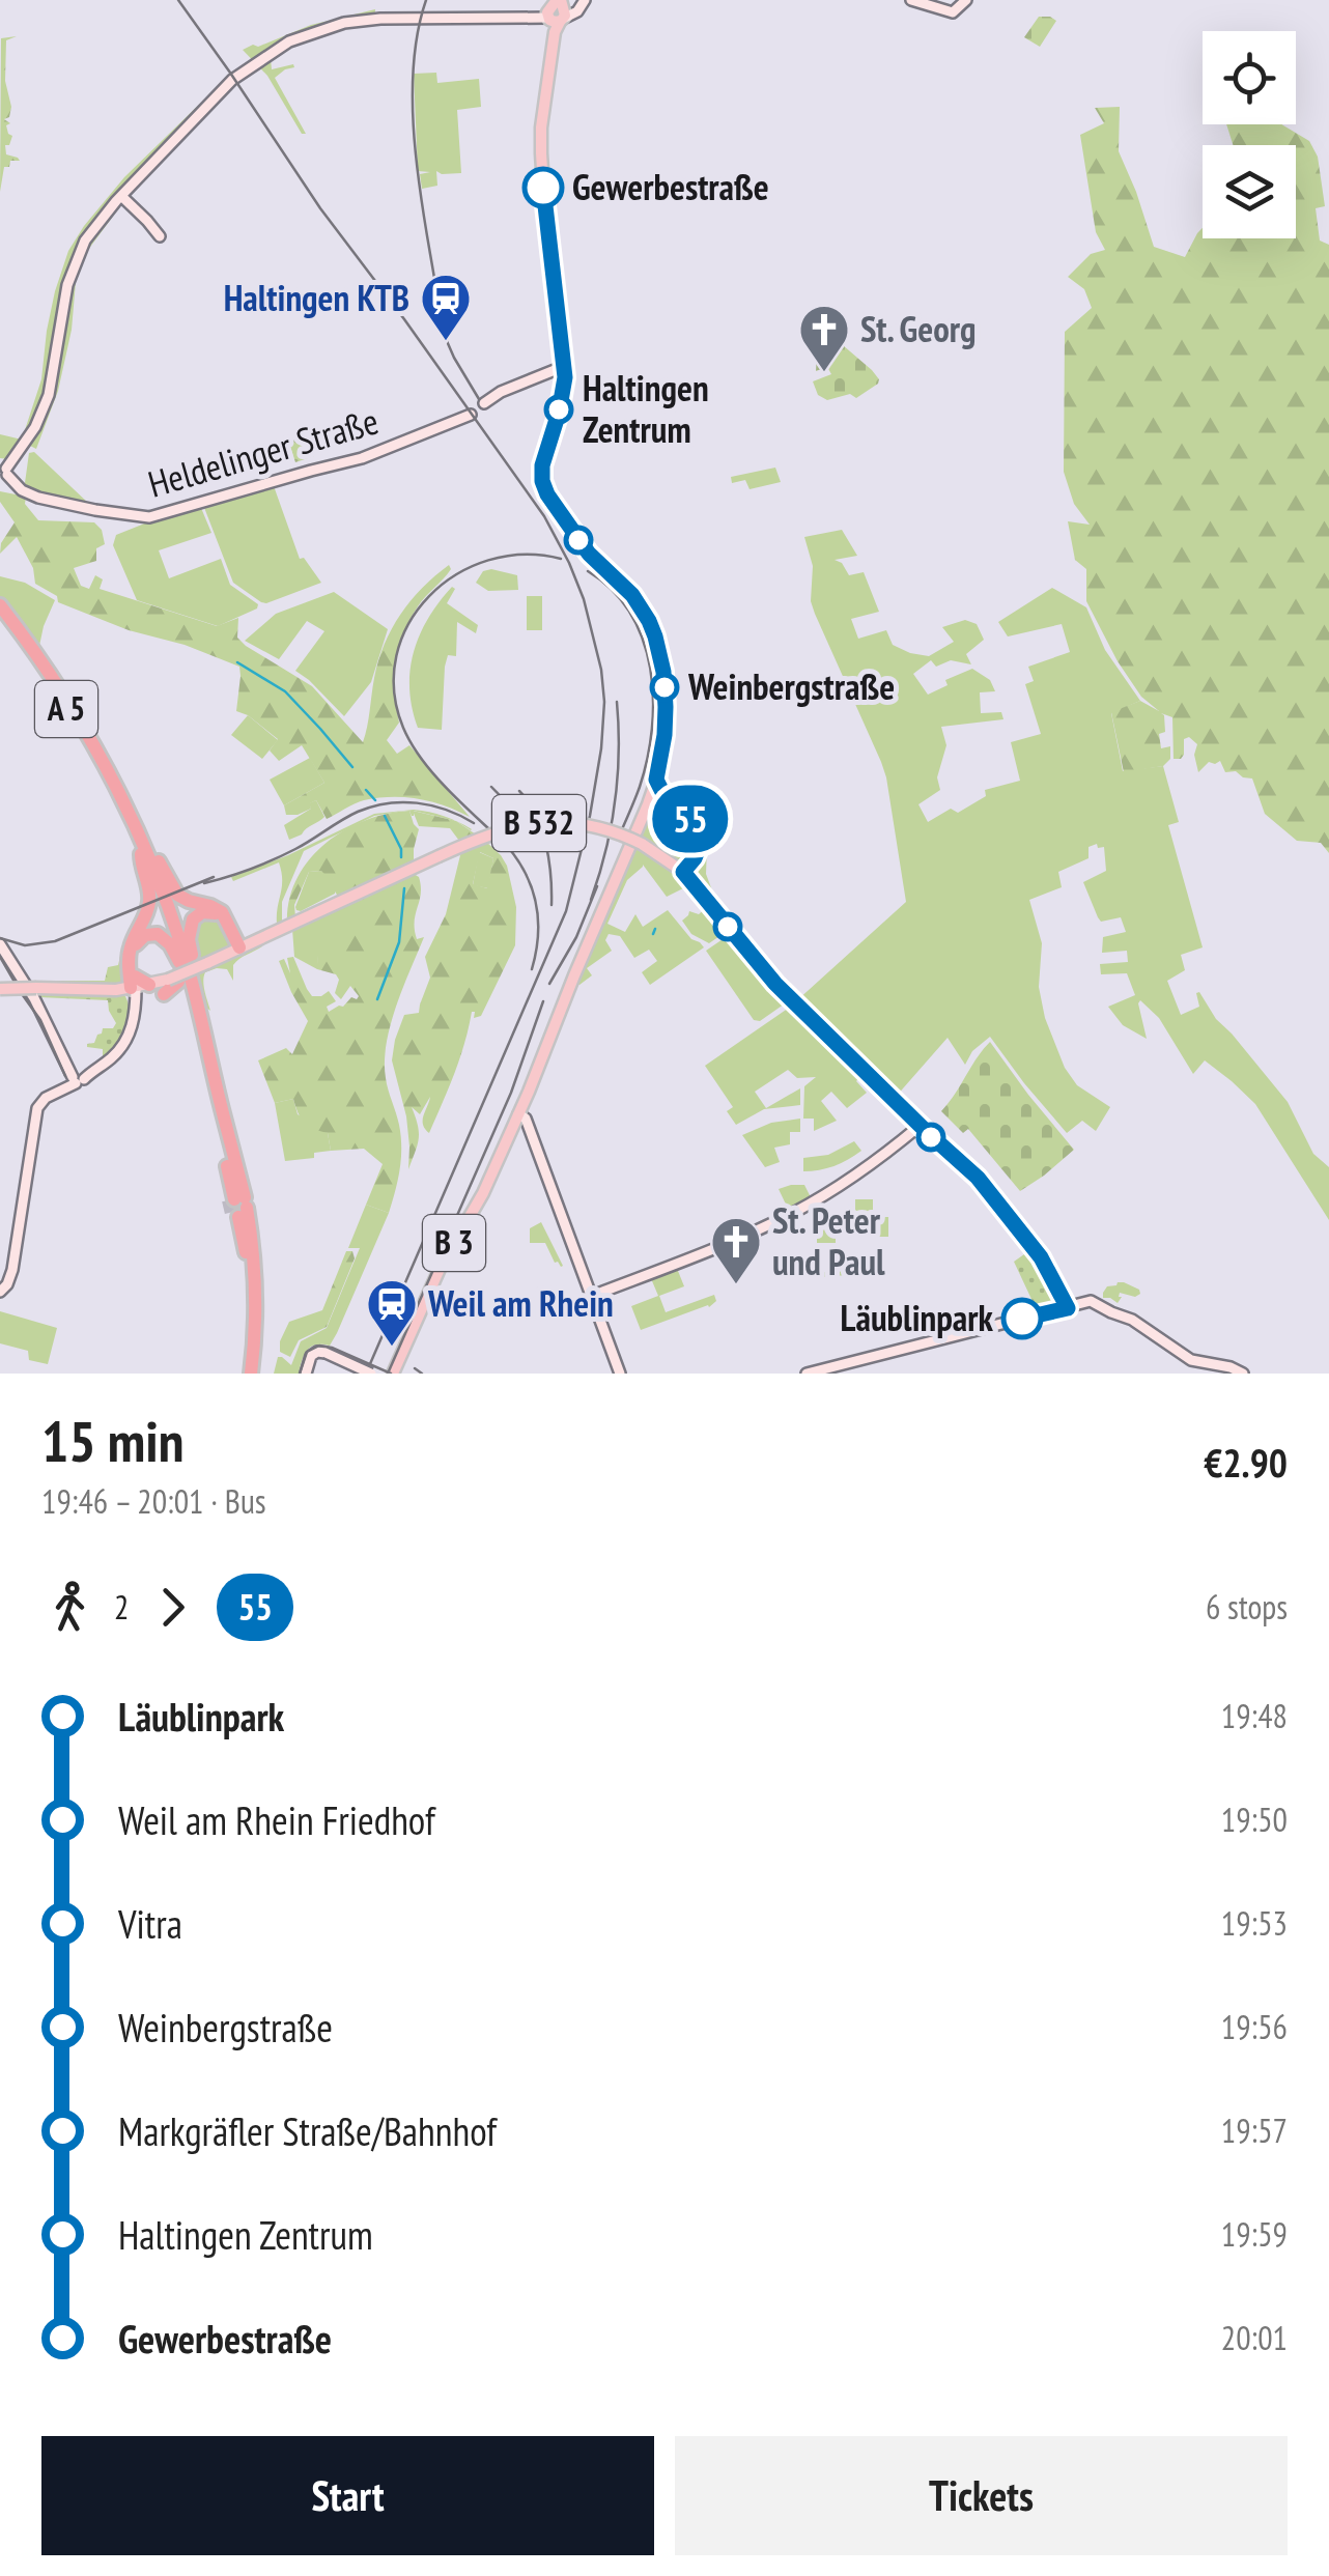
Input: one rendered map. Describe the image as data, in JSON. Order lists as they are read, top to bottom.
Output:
{
  "streets": {
    "highway": ["A 5"],
    "main road": ["B 532", "B 3"],
    "street": ["Heldelinger Straße"]
  },
  "places": {
    "other": [
      "Gewerbestraße",
      "Haltingen Zentrum",
      "Weinbergstraße",
      "Läublinpark"
    ],
    "station": ["Haltingen KTB", "Weil am Rhein"],
    "church": ["St. Georg", "St. Peter und Paul"]
  },
  "lines": ["bus line 55"],
  "page": {
    "on_map": "55",
    "heading": ["15 min", "19:46 – 20:01 · Bus", "€2.90"],
    "legs": ["2", "55", "6 stops"],
    "list": [
      {
        "name": "Läublinpark",
        "value": "19:48"
      },
      {
        "name": "Weil am Rhein Friedhof",
        "value": "19:50"
      },
      {
        "name": "Vitra",
        "value": "19:53"
      },
      {
        "name": "Weinbergstraße",
        "value": "19:56"
      },
      {
        "name": "Markgräfler Straße/Bahnhof",
        "value": "19:57"
      },
      {
        "name": "Haltingen Zentrum",
        "value": "19:59"
      },
      {
        "name": "Gewerbestraße",
        "value": "20:01"
      }
    ],
    "buttons": ["Start", "Tickets"]
  }
}
